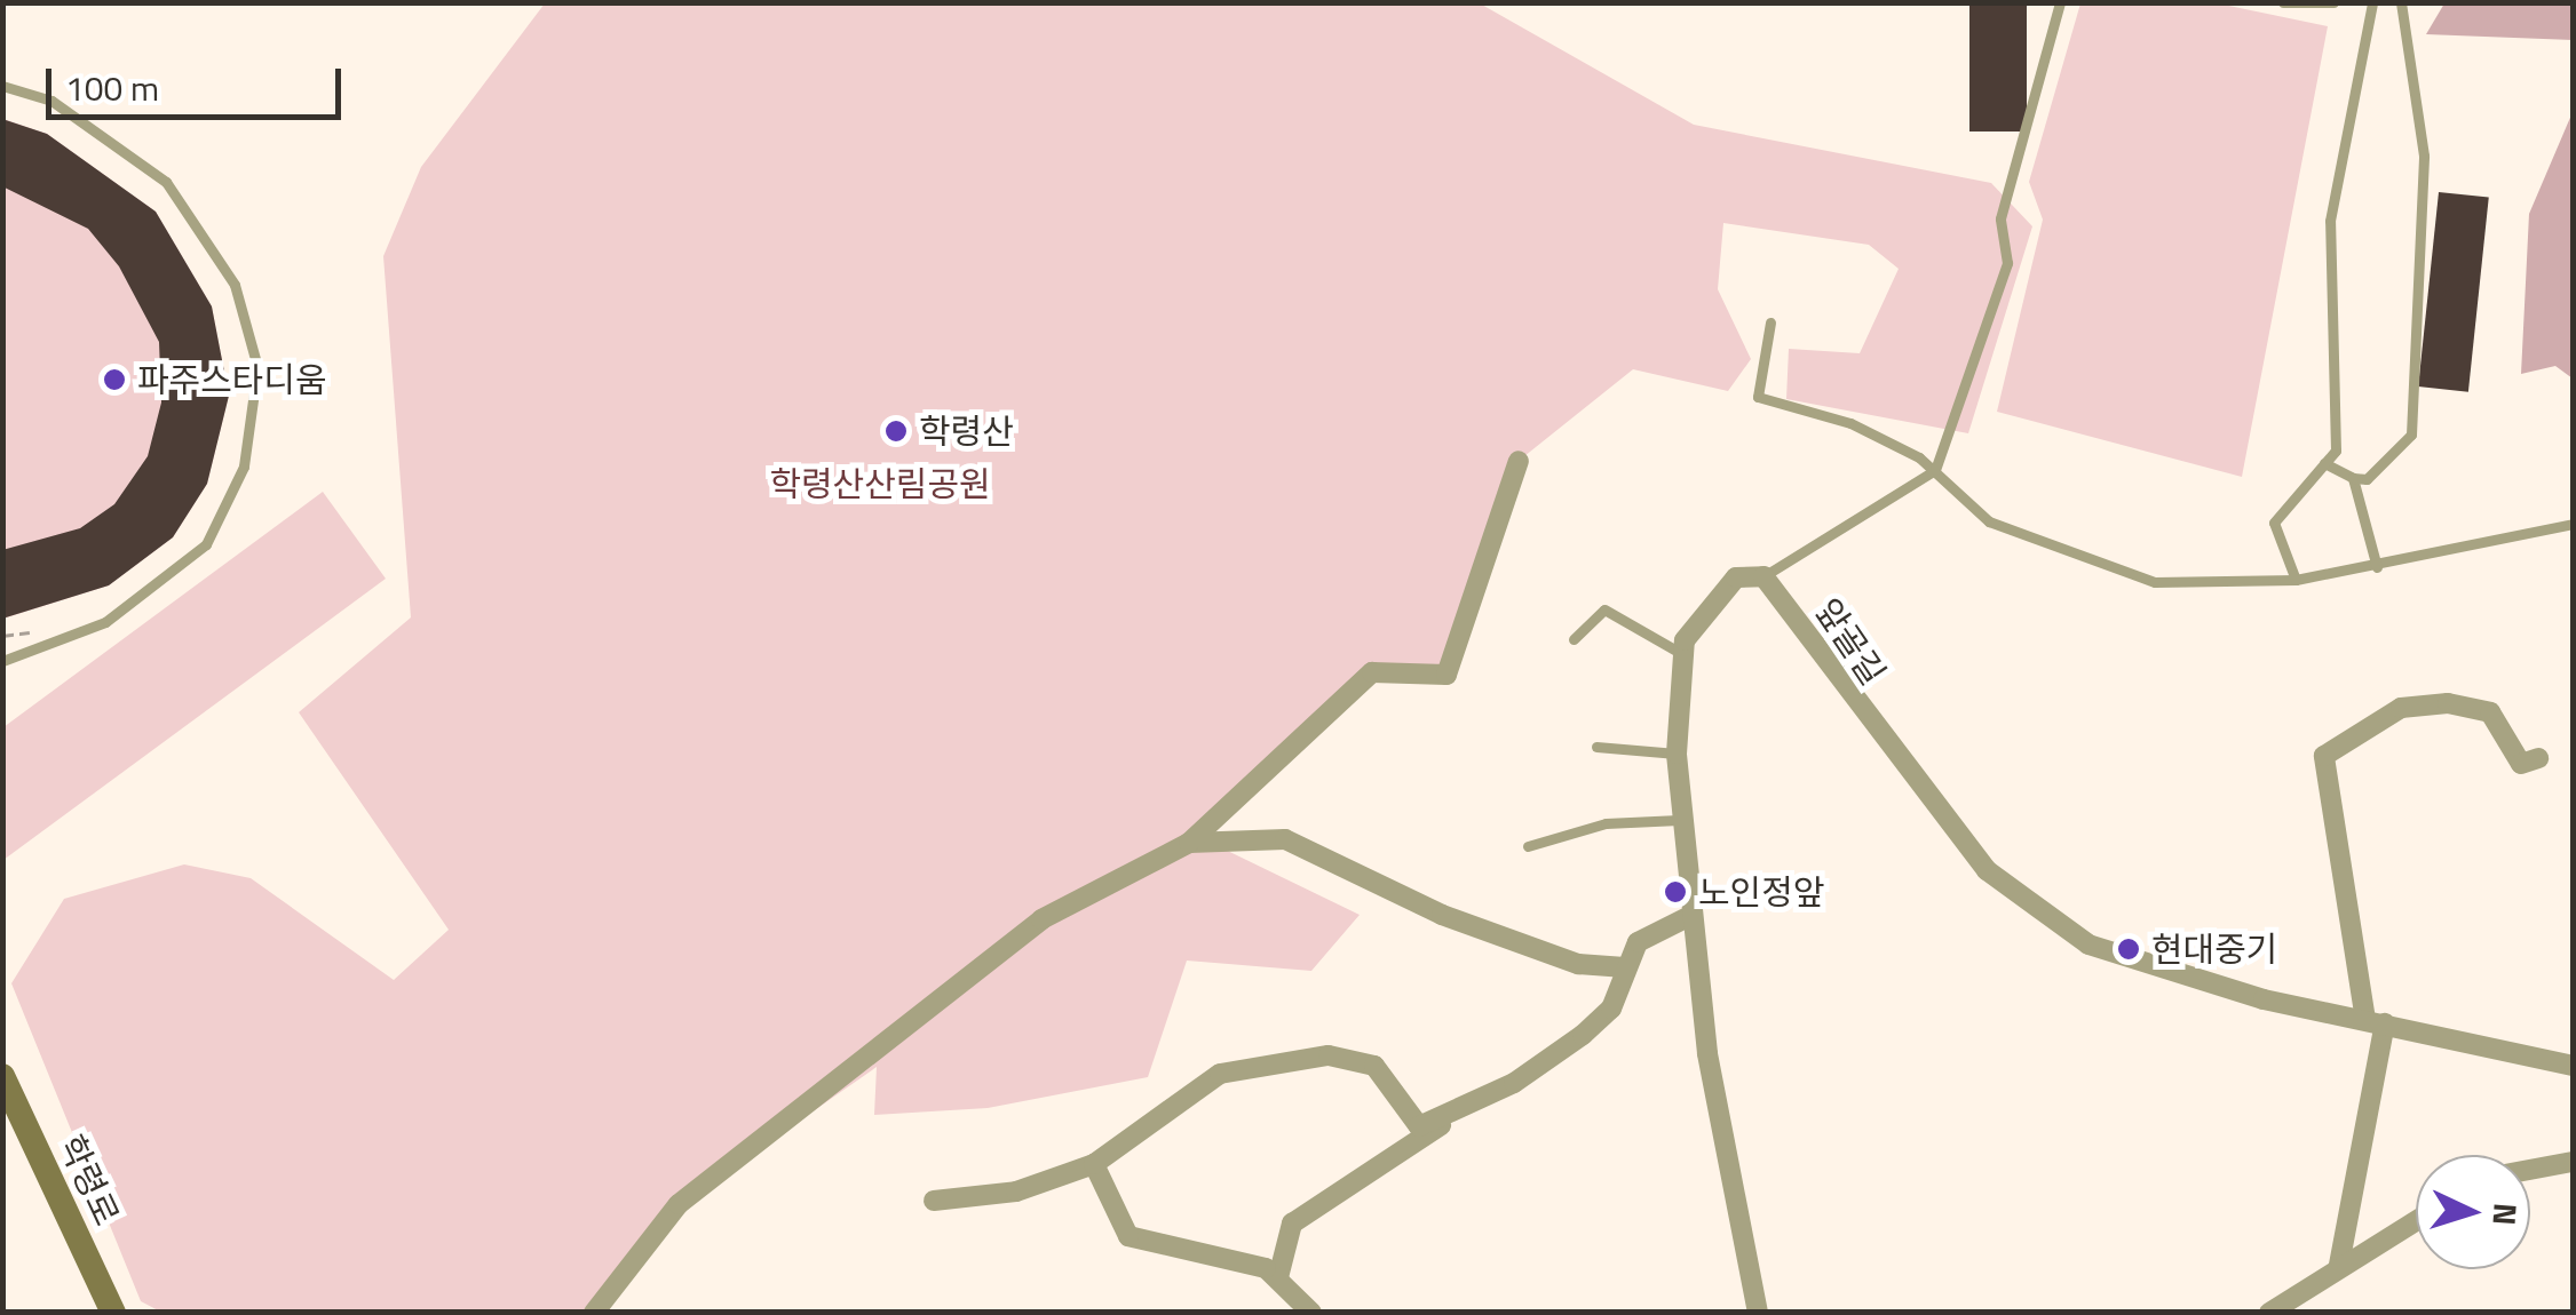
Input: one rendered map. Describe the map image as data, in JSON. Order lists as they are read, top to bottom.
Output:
{
  "streets": {
    "street": ["앞골길", "학령로"]
  },
  "parks": ["학령산산림공원"],
  "places": [
    "파주스타디움",
    "학령산",
    "노인정앞",
    "현대중기"
  ],
  "scale_bar": "100 m",
  "north": "right"
}
